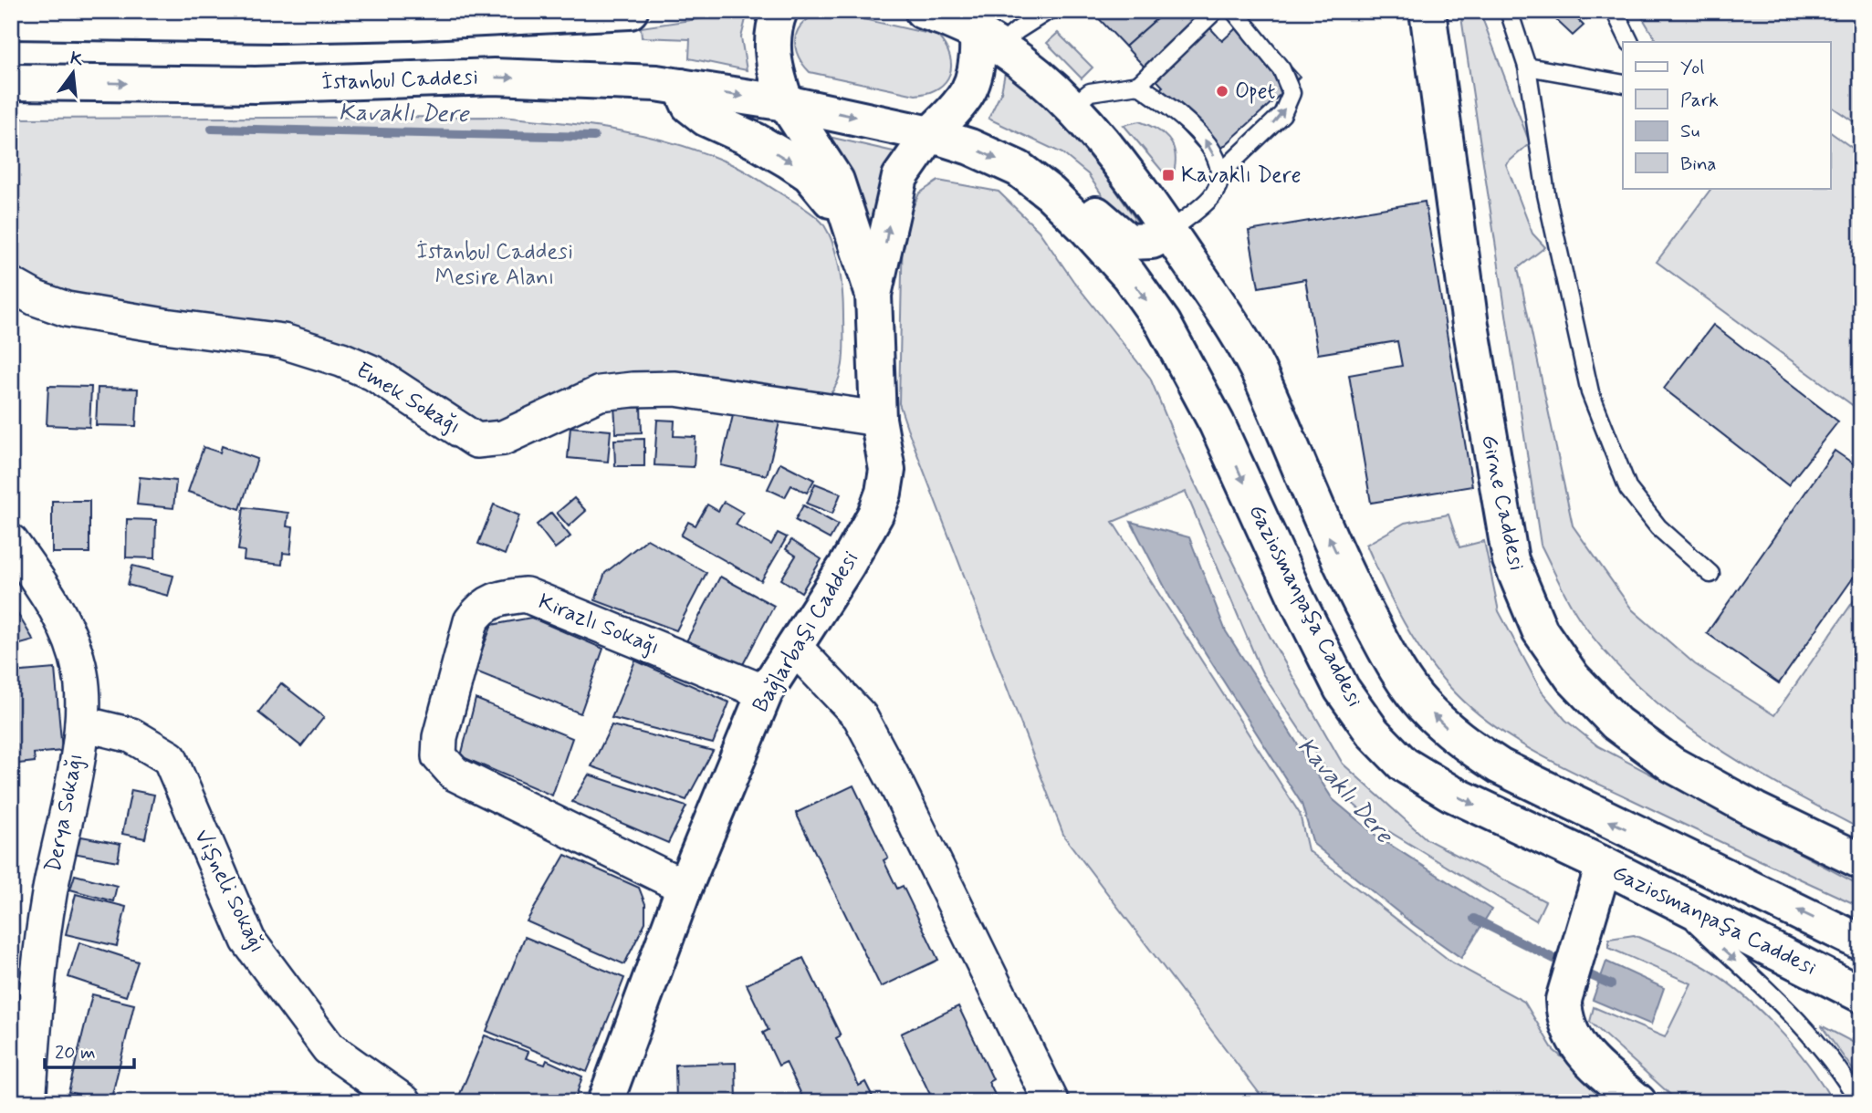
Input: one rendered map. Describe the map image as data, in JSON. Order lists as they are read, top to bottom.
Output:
{
  "streets": {
    "main road": [
      "İstanbul Caddesi",
      "Girne Caddesi",
      "Gaziosmanpaşa Caddesi",
      "Bağlarbaşı Caddesi"
    ],
    "street": [
      "Emek Sokağı",
      "Kirazlı Sokağı",
      "Derya Sokağı",
      "Vişneli Sokağı"
    ]
  },
  "crossings": [
    ["İstanbul Caddesi", "Gaziosmanpaşa Caddesi"],
    ["Emek Sokağı", "Bağlarbaşı Caddesi"],
    ["Kirazlı Sokağı", "Bağlarbaşı Caddesi"],
    ["Derya Sokağı", "Vişneli Sokağı"]
  ],
  "water": ["Kavaklı Dere"],
  "parks": ["İstanbul Caddesi Mesire Alanı"],
  "places": {
    "other": ["Opet"],
    "transit": ["Kavaklı Dere"]
  },
  "legend": [
    "Yol",
    "Park",
    "Su",
    "Bina"
  ],
  "scale_bar": "20 m",
  "north": "top"
}
